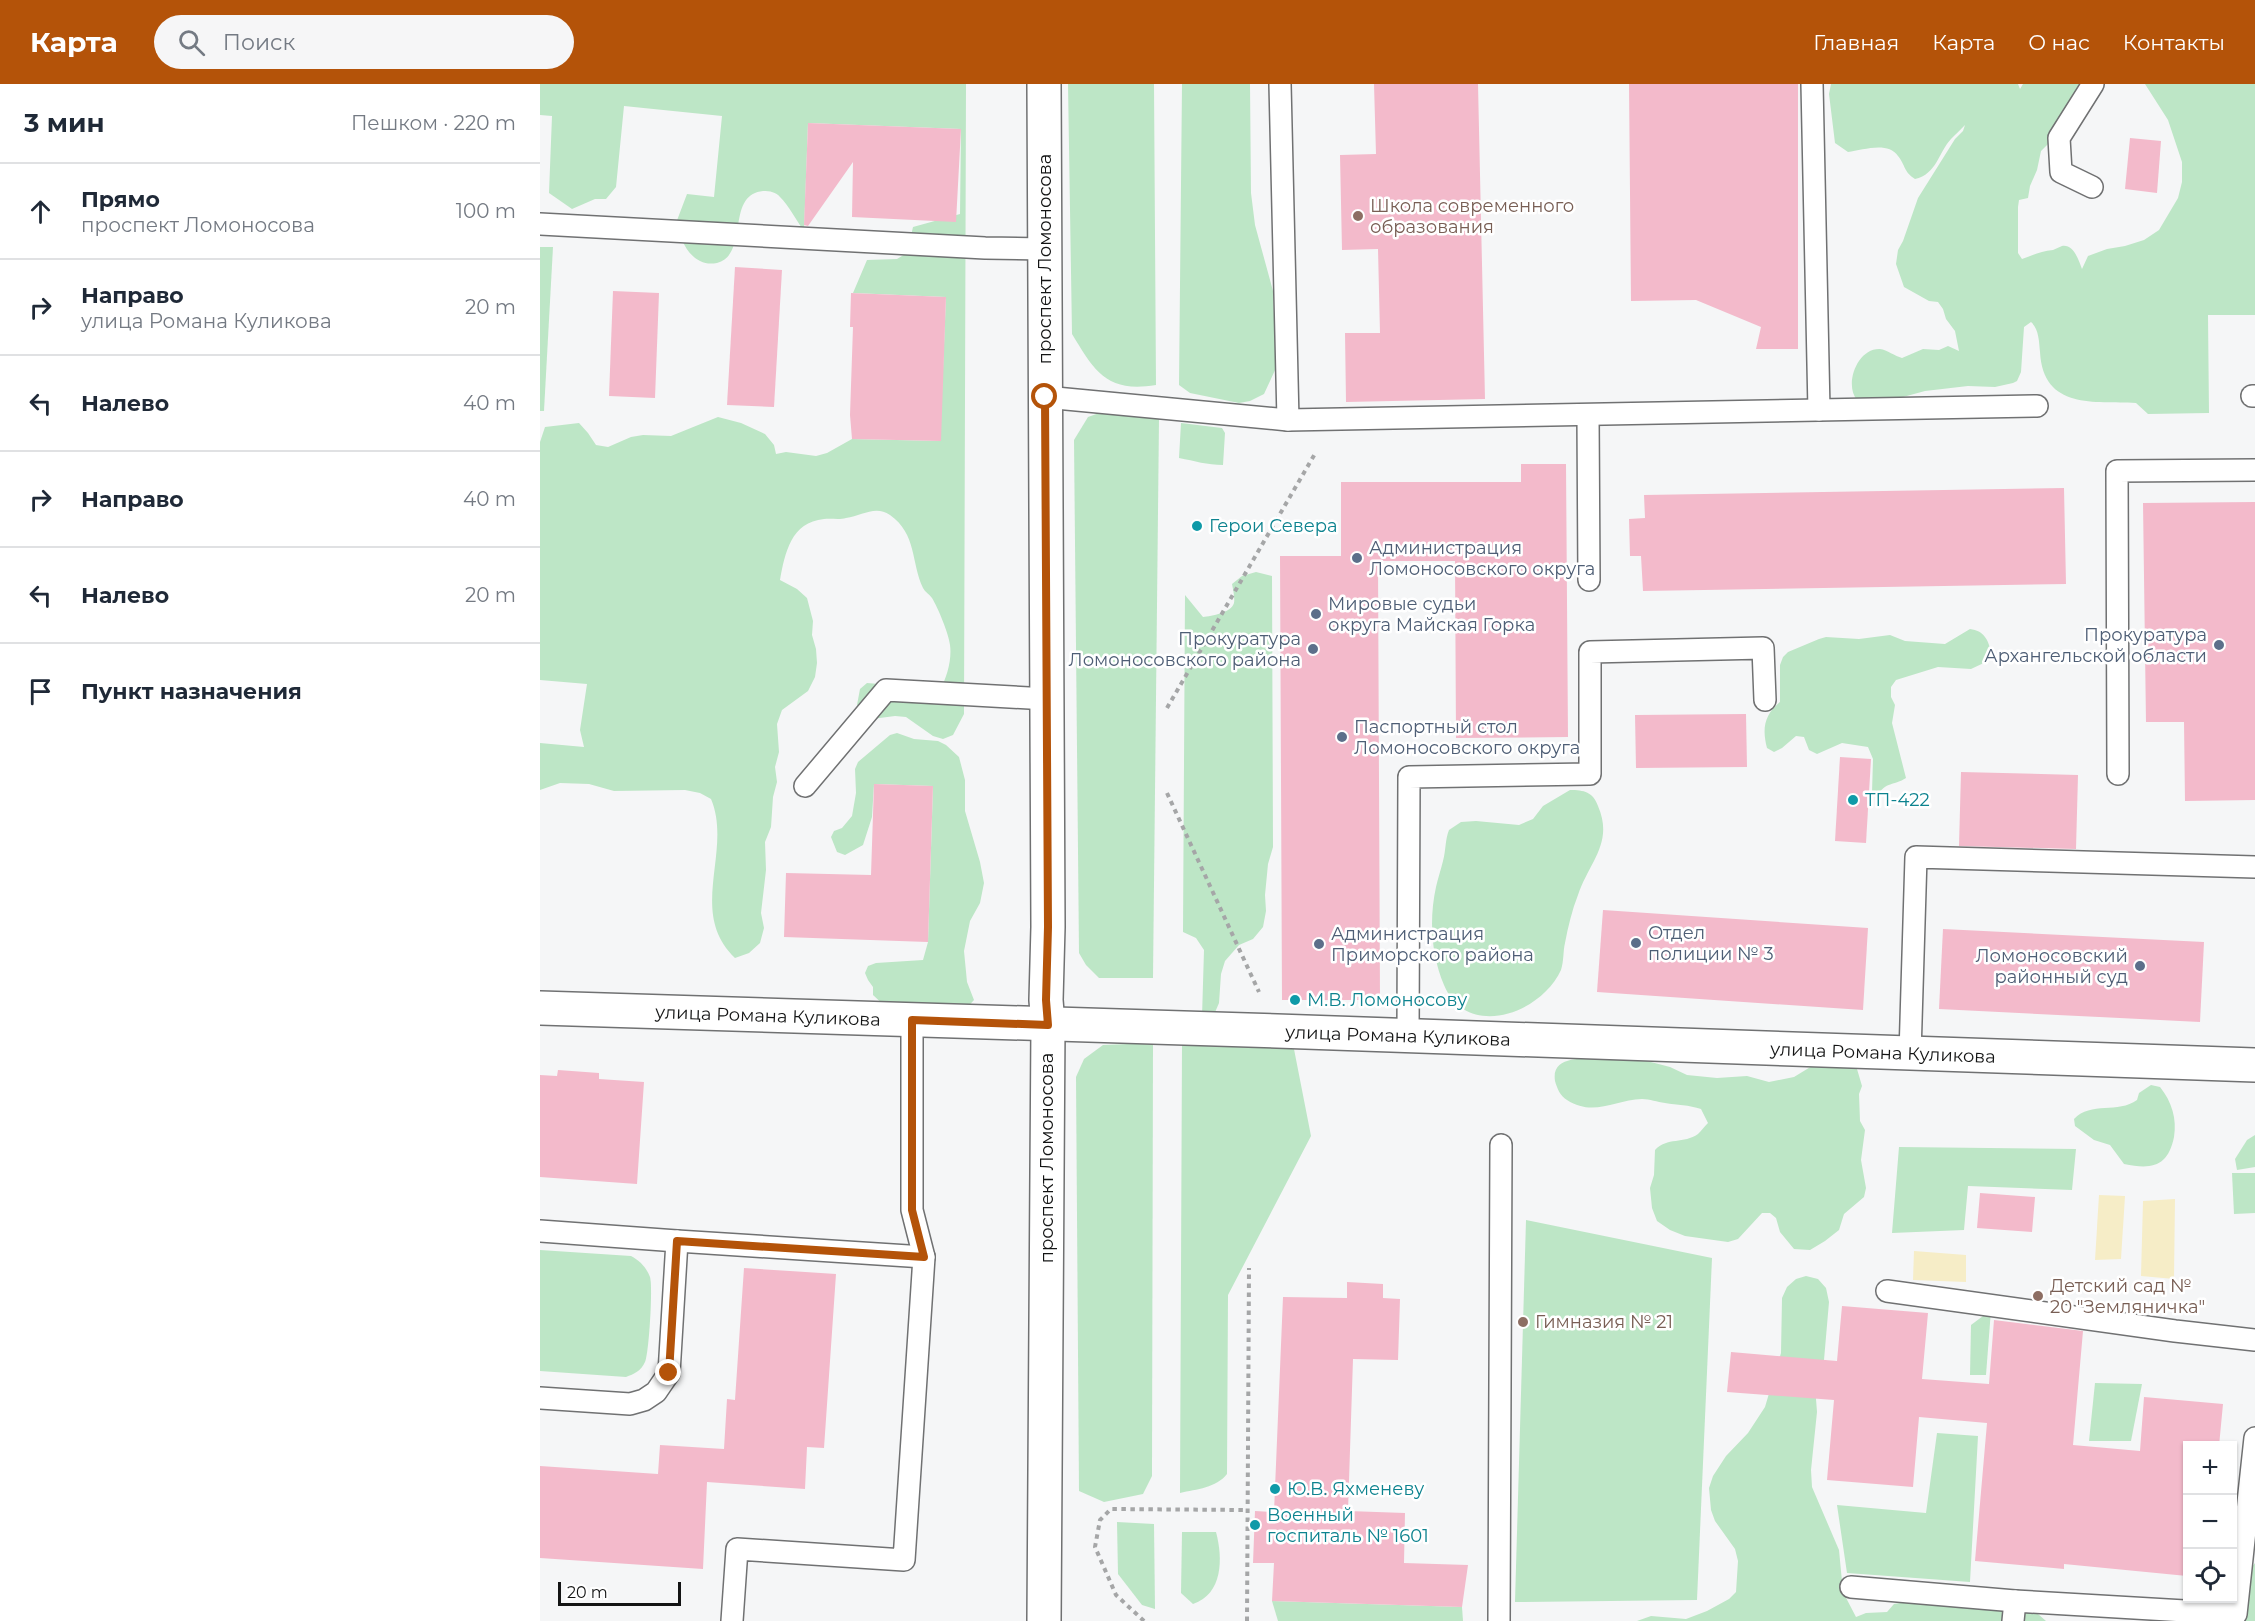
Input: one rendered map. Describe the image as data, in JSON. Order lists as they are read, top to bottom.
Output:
{
  "streets": {
    "street": ["проспект Ломоносова", "улица Романа Куликова"]
  },
  "crossings": [
    ["проспект Ломоносова", "улица Романа Куликова"]
  ],
  "places": [
    "Школа современного образования",
    "Герои Севера",
    "Администрация Ломоносовского округа",
    "Мировые судьи округа Майская Горка",
    "Прокуратура Архангельской области",
    "Прокуратура Ломоносовского района",
    "Паспортный стол Ломоносовского округа",
    "ТП-422",
    "Отдел полиции № 3",
    "Администрация Приморского района",
    "Ломоносовский районный cуд",
    "М.В. Ломоносову",
    "Детский сад № 20 \"Земляничка\"",
    "Гимназия № 21",
    "Ю.В. Яхменеву",
    "Военный госпиталь № 1601"
  ],
  "scale_bar": "20 m",
  "page": {
    "header": "Карта",
    "search": "Поиск",
    "nav": [
      "Главная",
      "Карта",
      "О нас",
      "Контакты"
    ],
    "heading": ["3 мин", "Пешком · 220 m"],
    "list": [
      ["Прямо", "проспект Ломоносова", "100 m"],
      ["Направо", "улица Романа Куликова", "20 m"],
      ["Налево", "40 m"],
      ["Направо", "40 m"],
      ["Налево", "20 m"],
      "Пункт назначения"
    ],
    "map_buttons": ["+", "−"],
    "scale": "20 m"
  }
}
